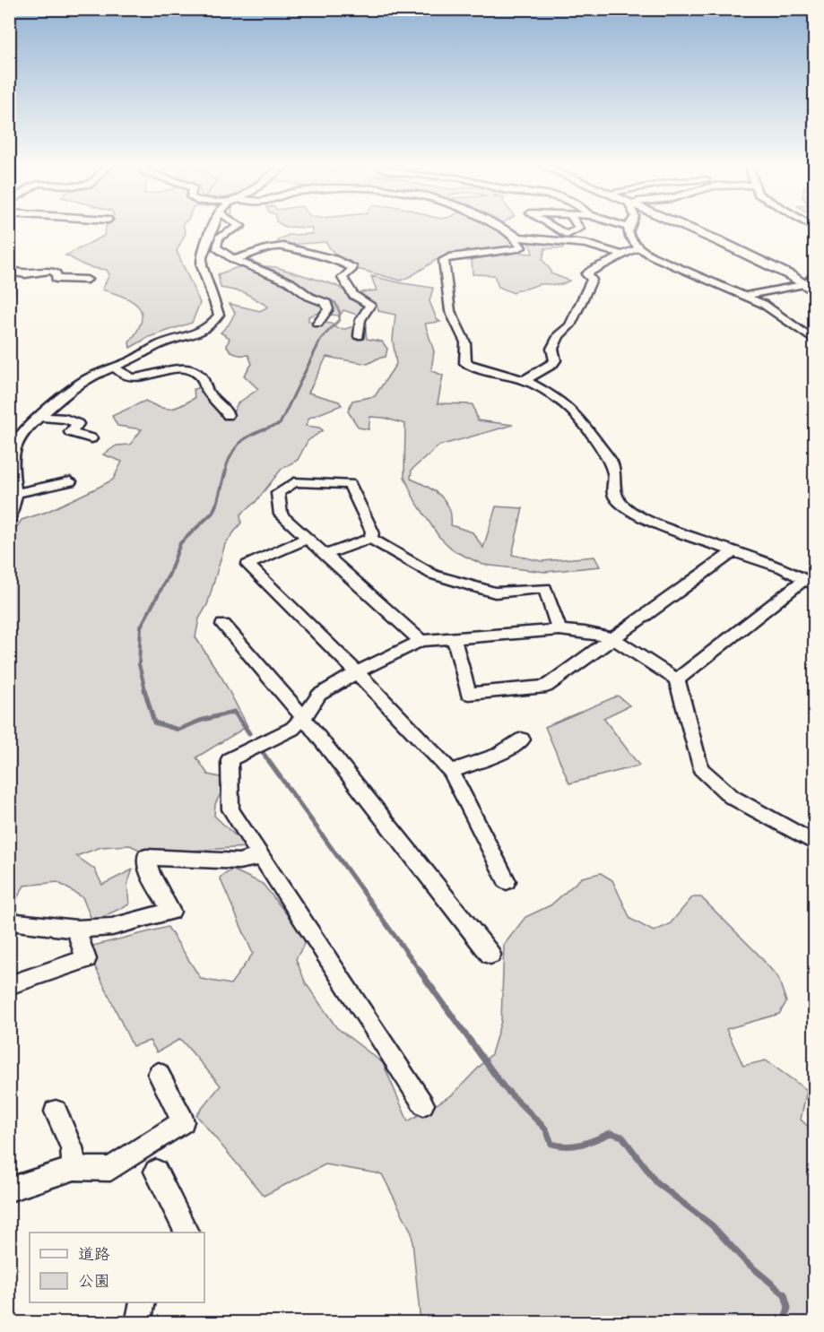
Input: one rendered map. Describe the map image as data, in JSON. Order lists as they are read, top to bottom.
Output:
{
  "legend": ["道路", "公園"]
}
